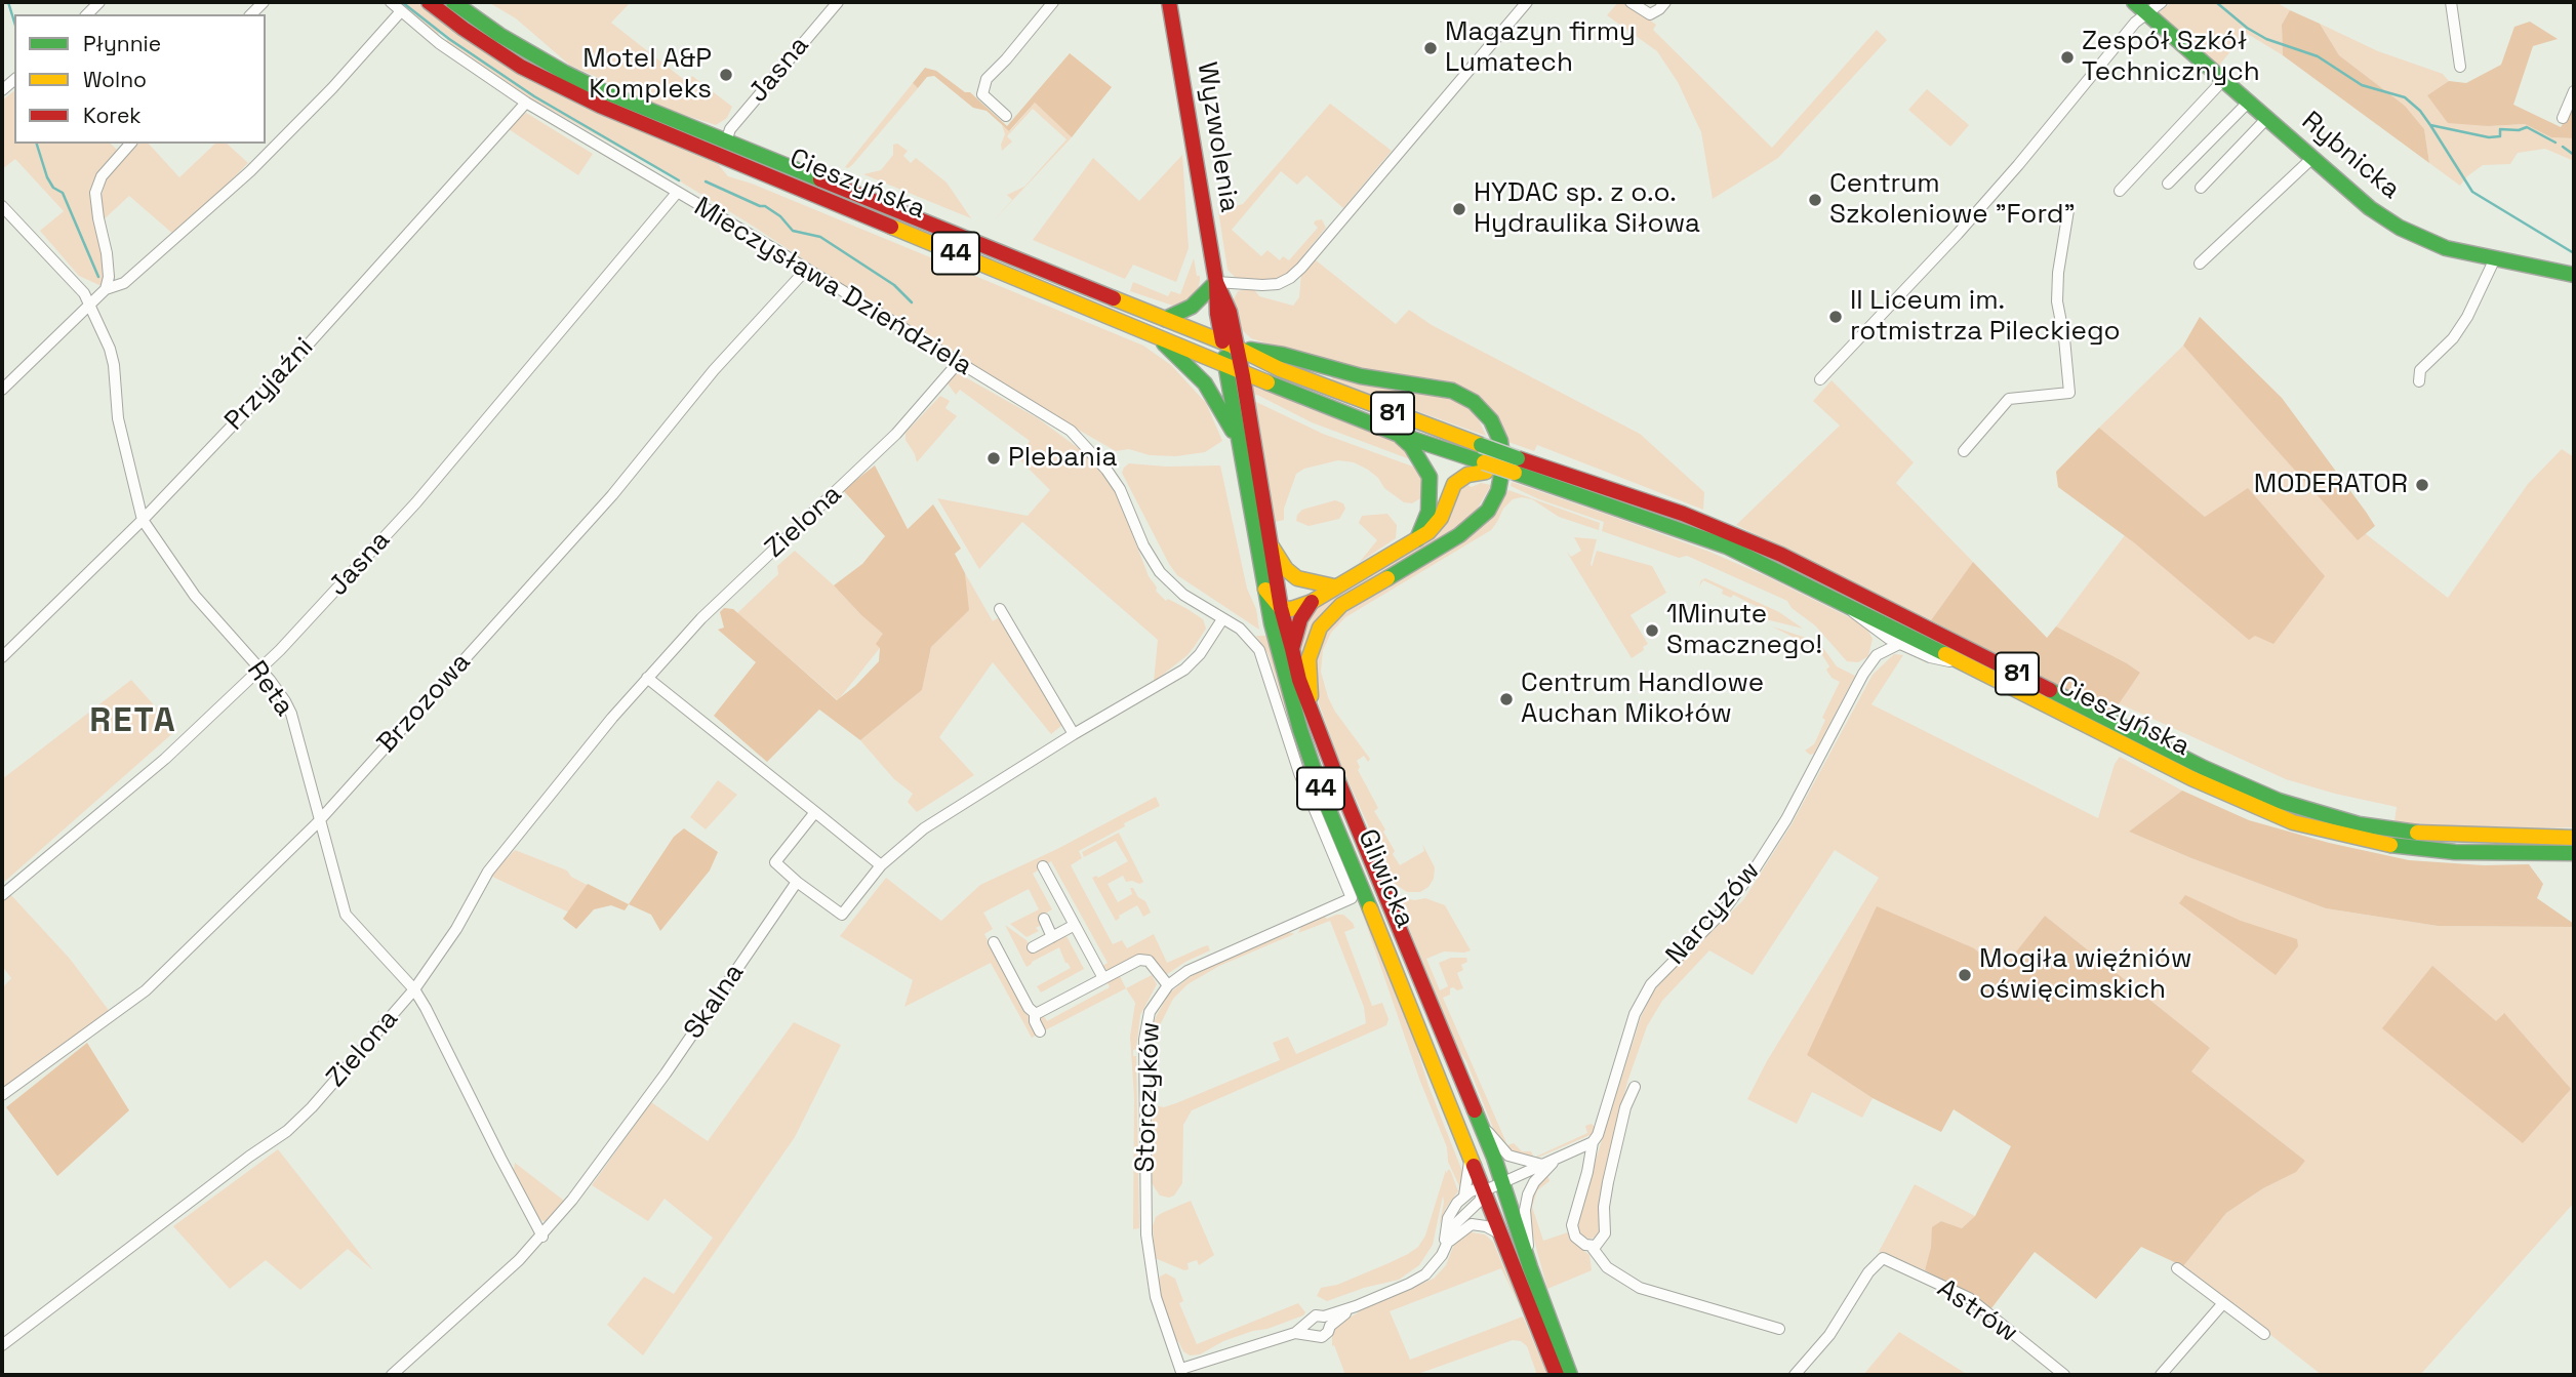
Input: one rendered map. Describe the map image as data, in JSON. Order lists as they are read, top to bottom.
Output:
{
  "streets": {
    "main road": [
      "Wyzwolenia",
      "Rybnicka",
      "Cieszyńska",
      "44",
      "81",
      "Gliwicka"
    ],
    "street": [
      "Jasna",
      "Mieczysława Dzieńdziela",
      "Przyjaźni",
      "Zielona",
      "Reta",
      "Brzozowa",
      "Narcyzów",
      "Skalna",
      "Storczyków",
      "Astrów"
    ]
  },
  "crossings": [
    ["Jasna", "Cieszyńska"],
    ["Jasna", "Mieczysława Dzieńdziela"],
    ["Jasna", "Reta"],
    ["Wyzwolenia", "Cieszyńska"],
    ["Wyzwolenia", "Gliwicka"],
    ["Cieszyńska", "44"],
    ["Cieszyńska", "81"],
    ["Cieszyńska", "Gliwicka"],
    ["44", "Gliwicka"],
    ["Mieczysława Dzieńdziela", "Przyjaźni"],
    ["Mieczysława Dzieńdziela", "Zielona"],
    ["Mieczysława Dzieńdziela", "Brzozowa"],
    ["Mieczysława Dzieńdziela", "Gliwicka"],
    ["Przyjaźni", "Reta"],
    ["Zielona", "Reta"],
    ["Reta", "Brzozowa"],
    ["Reta", "Skalna"],
    ["Gliwicka", "Storczyków"]
  ],
  "districts": ["RETA"],
  "places": [
    "Magazyn firmy Lumatech",
    "Zespół Szkół Technicznych",
    "Motel A&P Kompleks",
    "Centrum Szkoleniowe \"Ford\"",
    "HYDAC sp. z o.o. Hydraulika Siłowa",
    "II Liceum im. rotmistrza Pileckiego",
    "Plebania",
    "MODERATOR",
    "1Minute Smacznego!",
    "Centrum Handlowe Auchan Mikołów",
    "Mogiła więźniów oświęcimskich"
  ],
  "legend": ["Płynnie", "Wolno", "Korek"]
}
